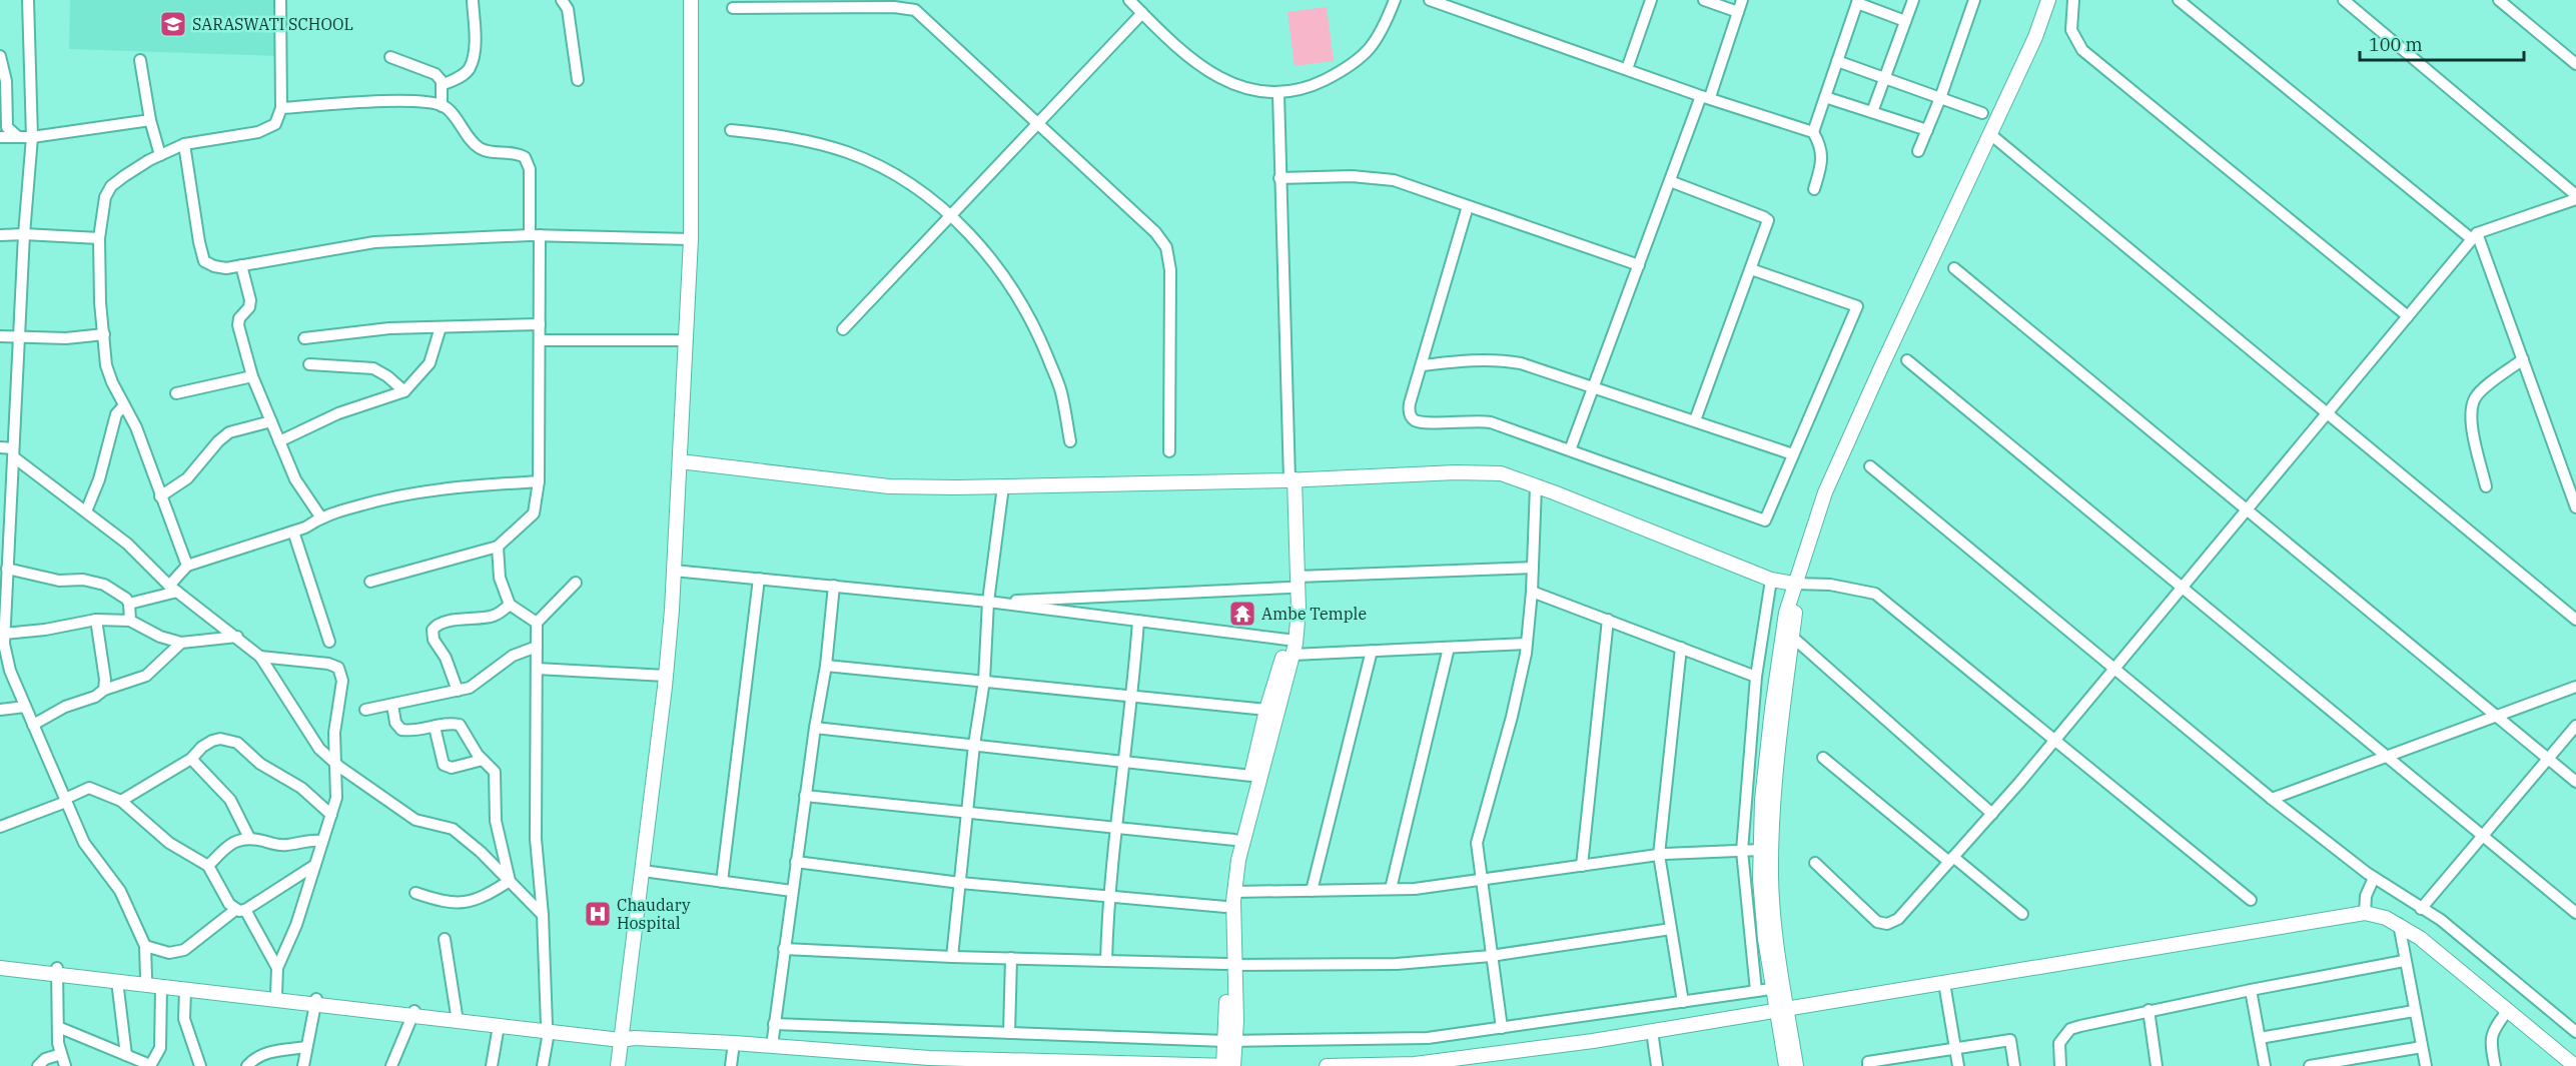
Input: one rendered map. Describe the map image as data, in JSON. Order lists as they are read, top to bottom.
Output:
{
  "places": {
    "school or university": ["SARASWATI SCHOOL"],
    "temple": ["Ambe Temple"],
    "hospital": ["Chaudary Hospital"]
  },
  "scale_bar": "100 m"
}
